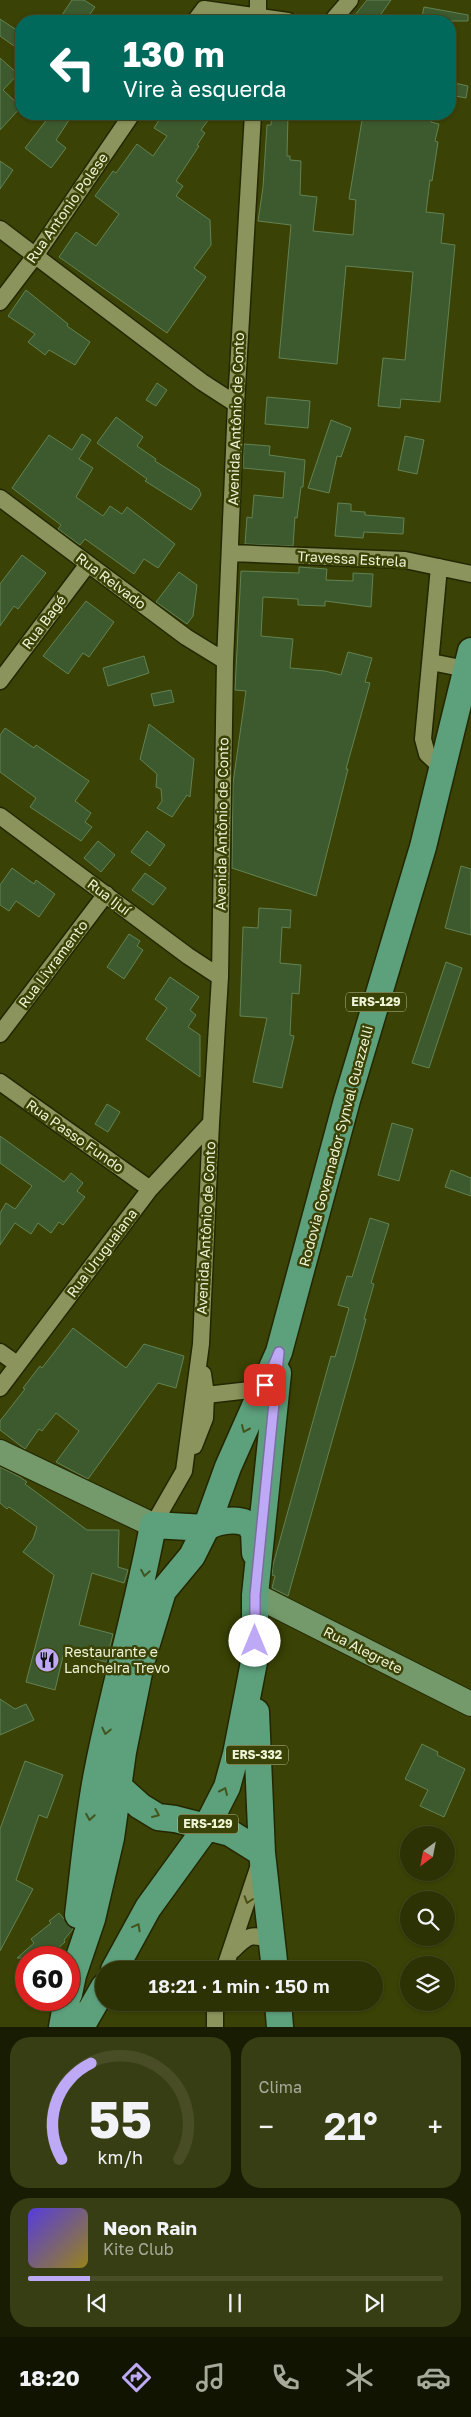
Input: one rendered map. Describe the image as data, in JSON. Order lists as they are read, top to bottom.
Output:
{
  "streets": {
    "main road": ["ERS-129", "Rodovia Governador Synval Guazzelli", "ERS-332"],
    "street": [
      "Rua Antonio Polese",
      "Avenida Antônio de Conto",
      "Travessa Estrela",
      "Rua Relvado",
      "Rua Bagé",
      "Rua Ijuí",
      "Rua Livramento",
      "Rua Passo Fundo",
      "Rua Uruguaiana",
      "Rua Alegrete"
    ]
  },
  "crossings": [
    ["Avenida Antônio de Conto", "Travessa Estrela"],
    ["Avenida Antônio de Conto", "Rua Relvado"],
    ["Avenida Antônio de Conto", "Rua Ijuí"],
    ["Avenida Antônio de Conto", "Rua Uruguaiana"],
    ["Rua Relvado", "Rua Bagé"],
    ["Rua Ijuí", "Rua Livramento"],
    ["Rua Passo Fundo", "Rua Uruguaiana"],
    ["Rodovia Governador Synval Guazzelli", "Rua Alegrete"],
    ["Rodovia Governador Synval Guazzelli", "ERS-332"]
  ],
  "places": {
    "restaurant": ["Restaurante e Lancheira Trevo"]
  },
  "north": "bottom left",
  "page": {
    "turn": ["130 m", "Vire à esquerda"],
    "limit": "60",
    "trip": "18:21 · 1 min · 150 m",
    "tile": "Clima",
    "heat": ["−", "21°", "+"],
    "song": ["Neon Rain", "Kite Club"],
    "tabs": "18:20",
    "gauge": ["55", "km/h"]
  }
}
